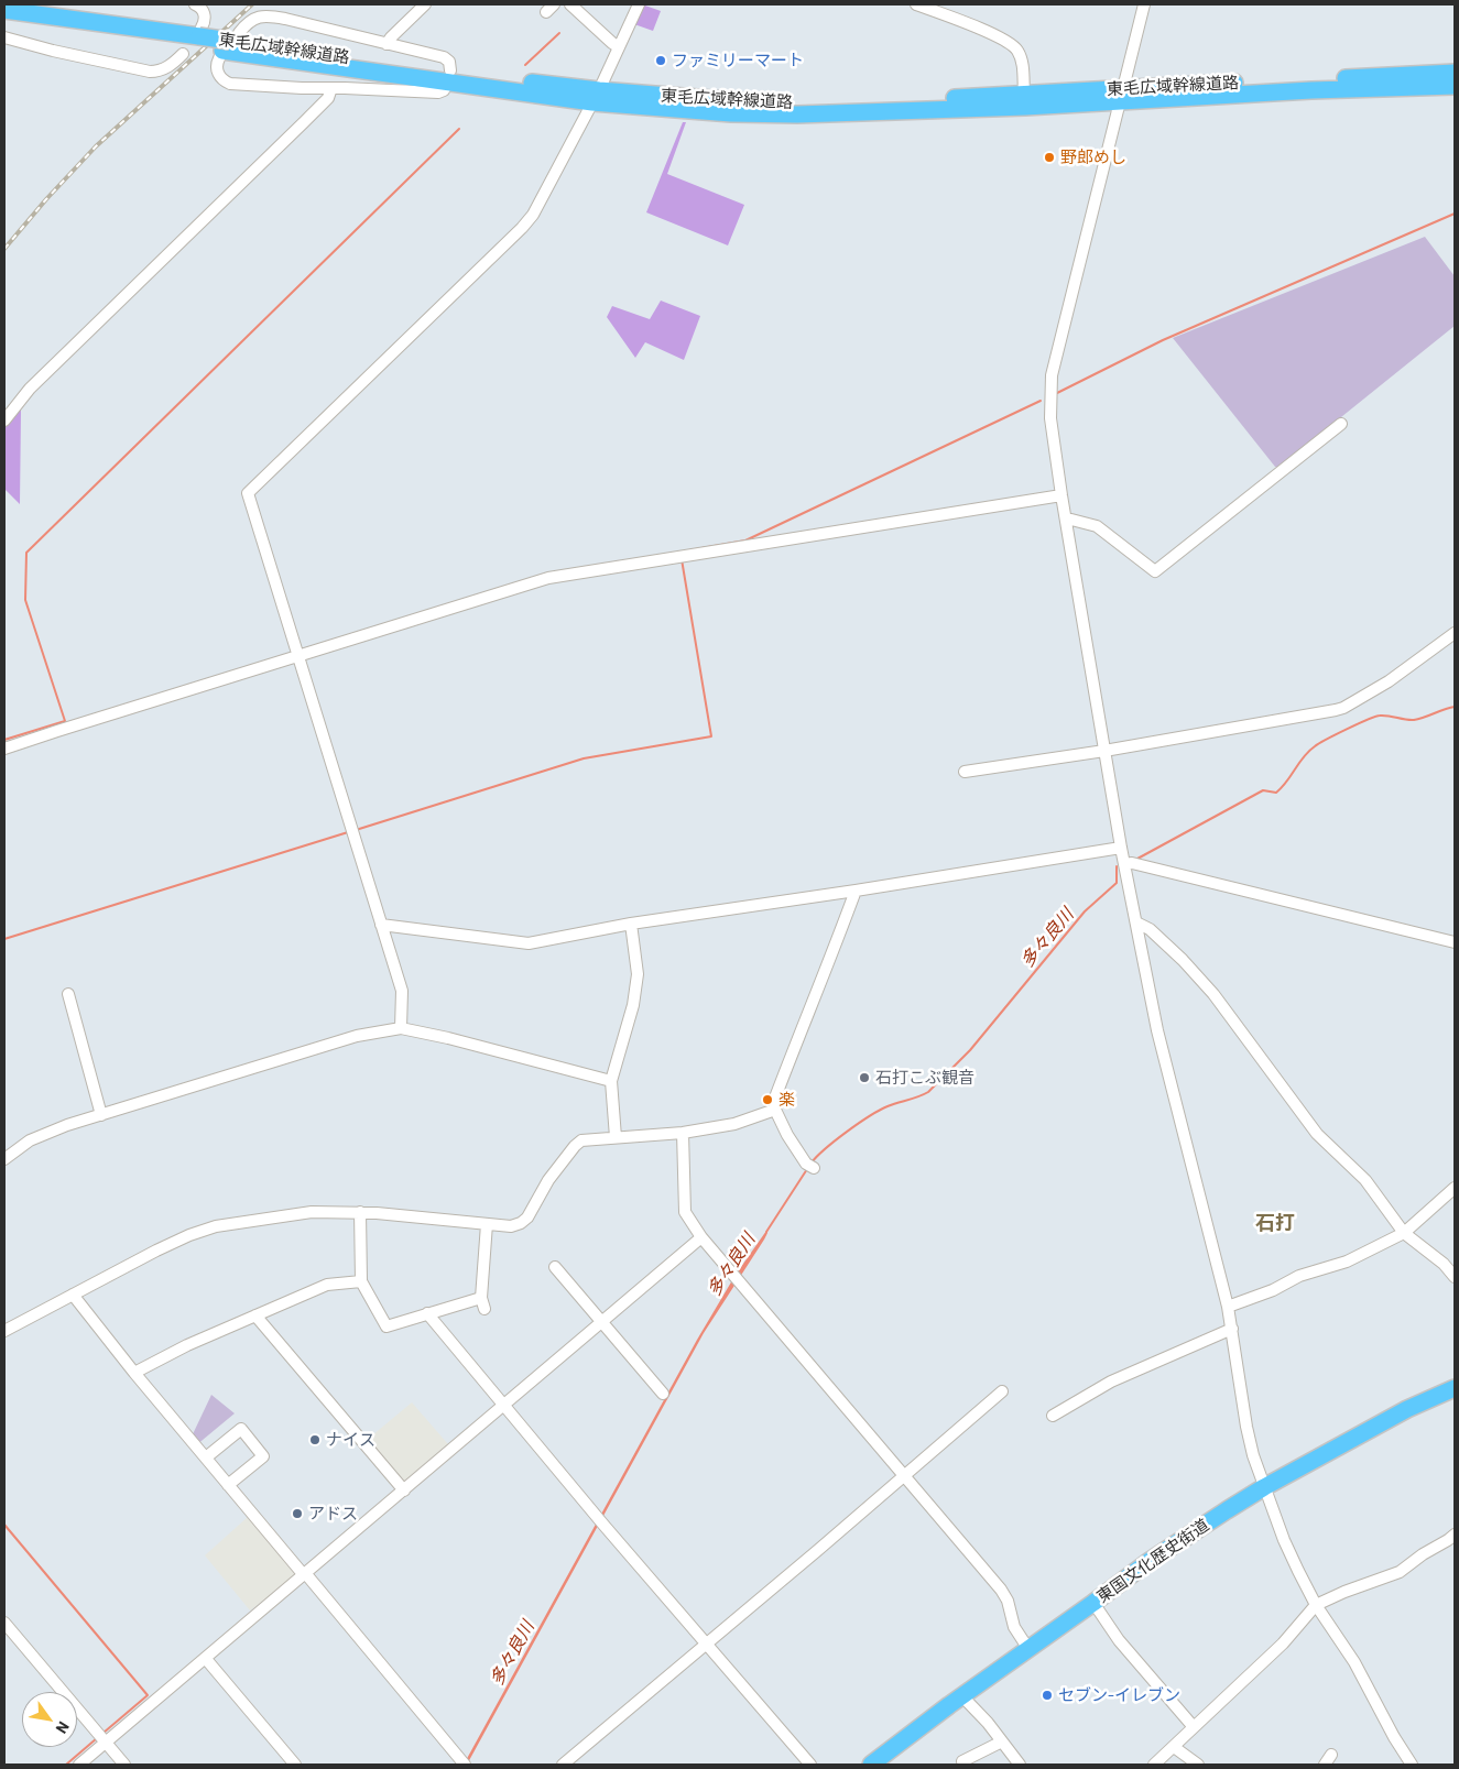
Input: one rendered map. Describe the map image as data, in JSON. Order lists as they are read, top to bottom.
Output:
{
  "streets": {
    "highway": ["東毛広域幹線道路", "東国文化歴史街道"]
  },
  "districts": ["石打"],
  "water": ["多々良川"],
  "places": [
    "ファミリーマート",
    "野郎めし",
    "石打こぶ観音",
    "楽",
    "ナイス",
    "アドス",
    "セブン-イレブン"
  ],
  "north": "bottom right"
}
